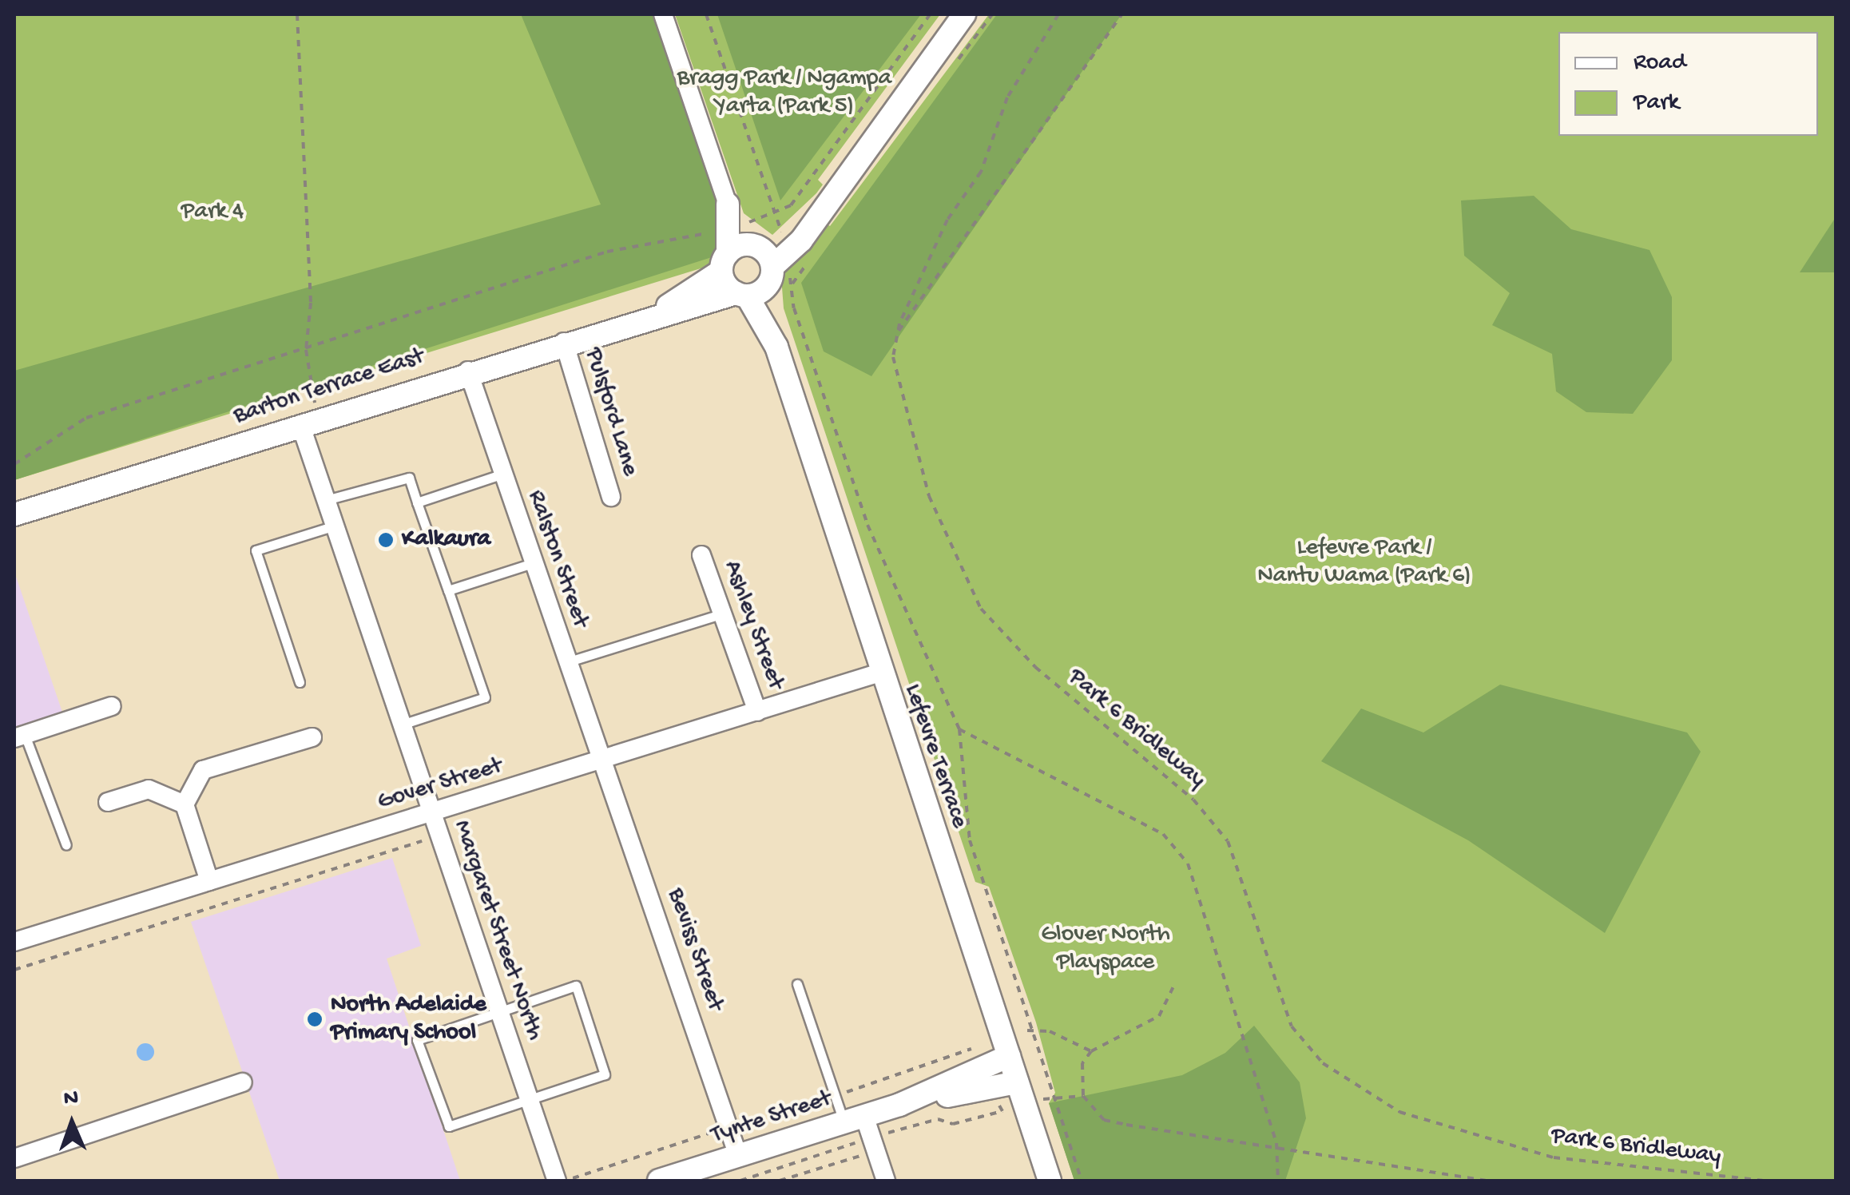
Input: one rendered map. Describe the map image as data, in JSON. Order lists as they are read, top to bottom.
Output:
{
  "streets": {
    "street": [
      "Barton Terrace East",
      "Pulsford Lane",
      "Ralston Street",
      "Ashley Street",
      "Lefevre Terrace",
      "Gover Street",
      "Margaret Street North",
      "Beviss Street",
      "Tynte Street"
    ],
    "path": ["Park 6 Bridleway"]
  },
  "crossings": [
    ["Barton Terrace East", "Pulsford Lane"],
    ["Barton Terrace East", "Ralston Street"],
    ["Barton Terrace East", "Lefevre Terrace"],
    ["Barton Terrace East", "Margaret Street North"],
    ["Ralston Street", "Gover Street"],
    ["Ralston Street", "Beviss Street"],
    ["Ashley Street", "Gover Street"],
    ["Lefevre Terrace", "Gover Street"],
    ["Lefevre Terrace", "Tynte Street"],
    ["Gover Street", "Margaret Street North"],
    ["Gover Street", "Beviss Street"],
    ["Beviss Street", "Tynte Street"]
  ],
  "parks": [
    "Bragg Park / Ngampa Yarta (Park 5)",
    "Park 4",
    "Lefevre Park / Nantu Wama (Park 6)",
    "Glover North Playspace"
  ],
  "places": ["Kalkaura", "North Adelaide Primary School"],
  "legend": ["Road", "Park"],
  "north": "top"
}
